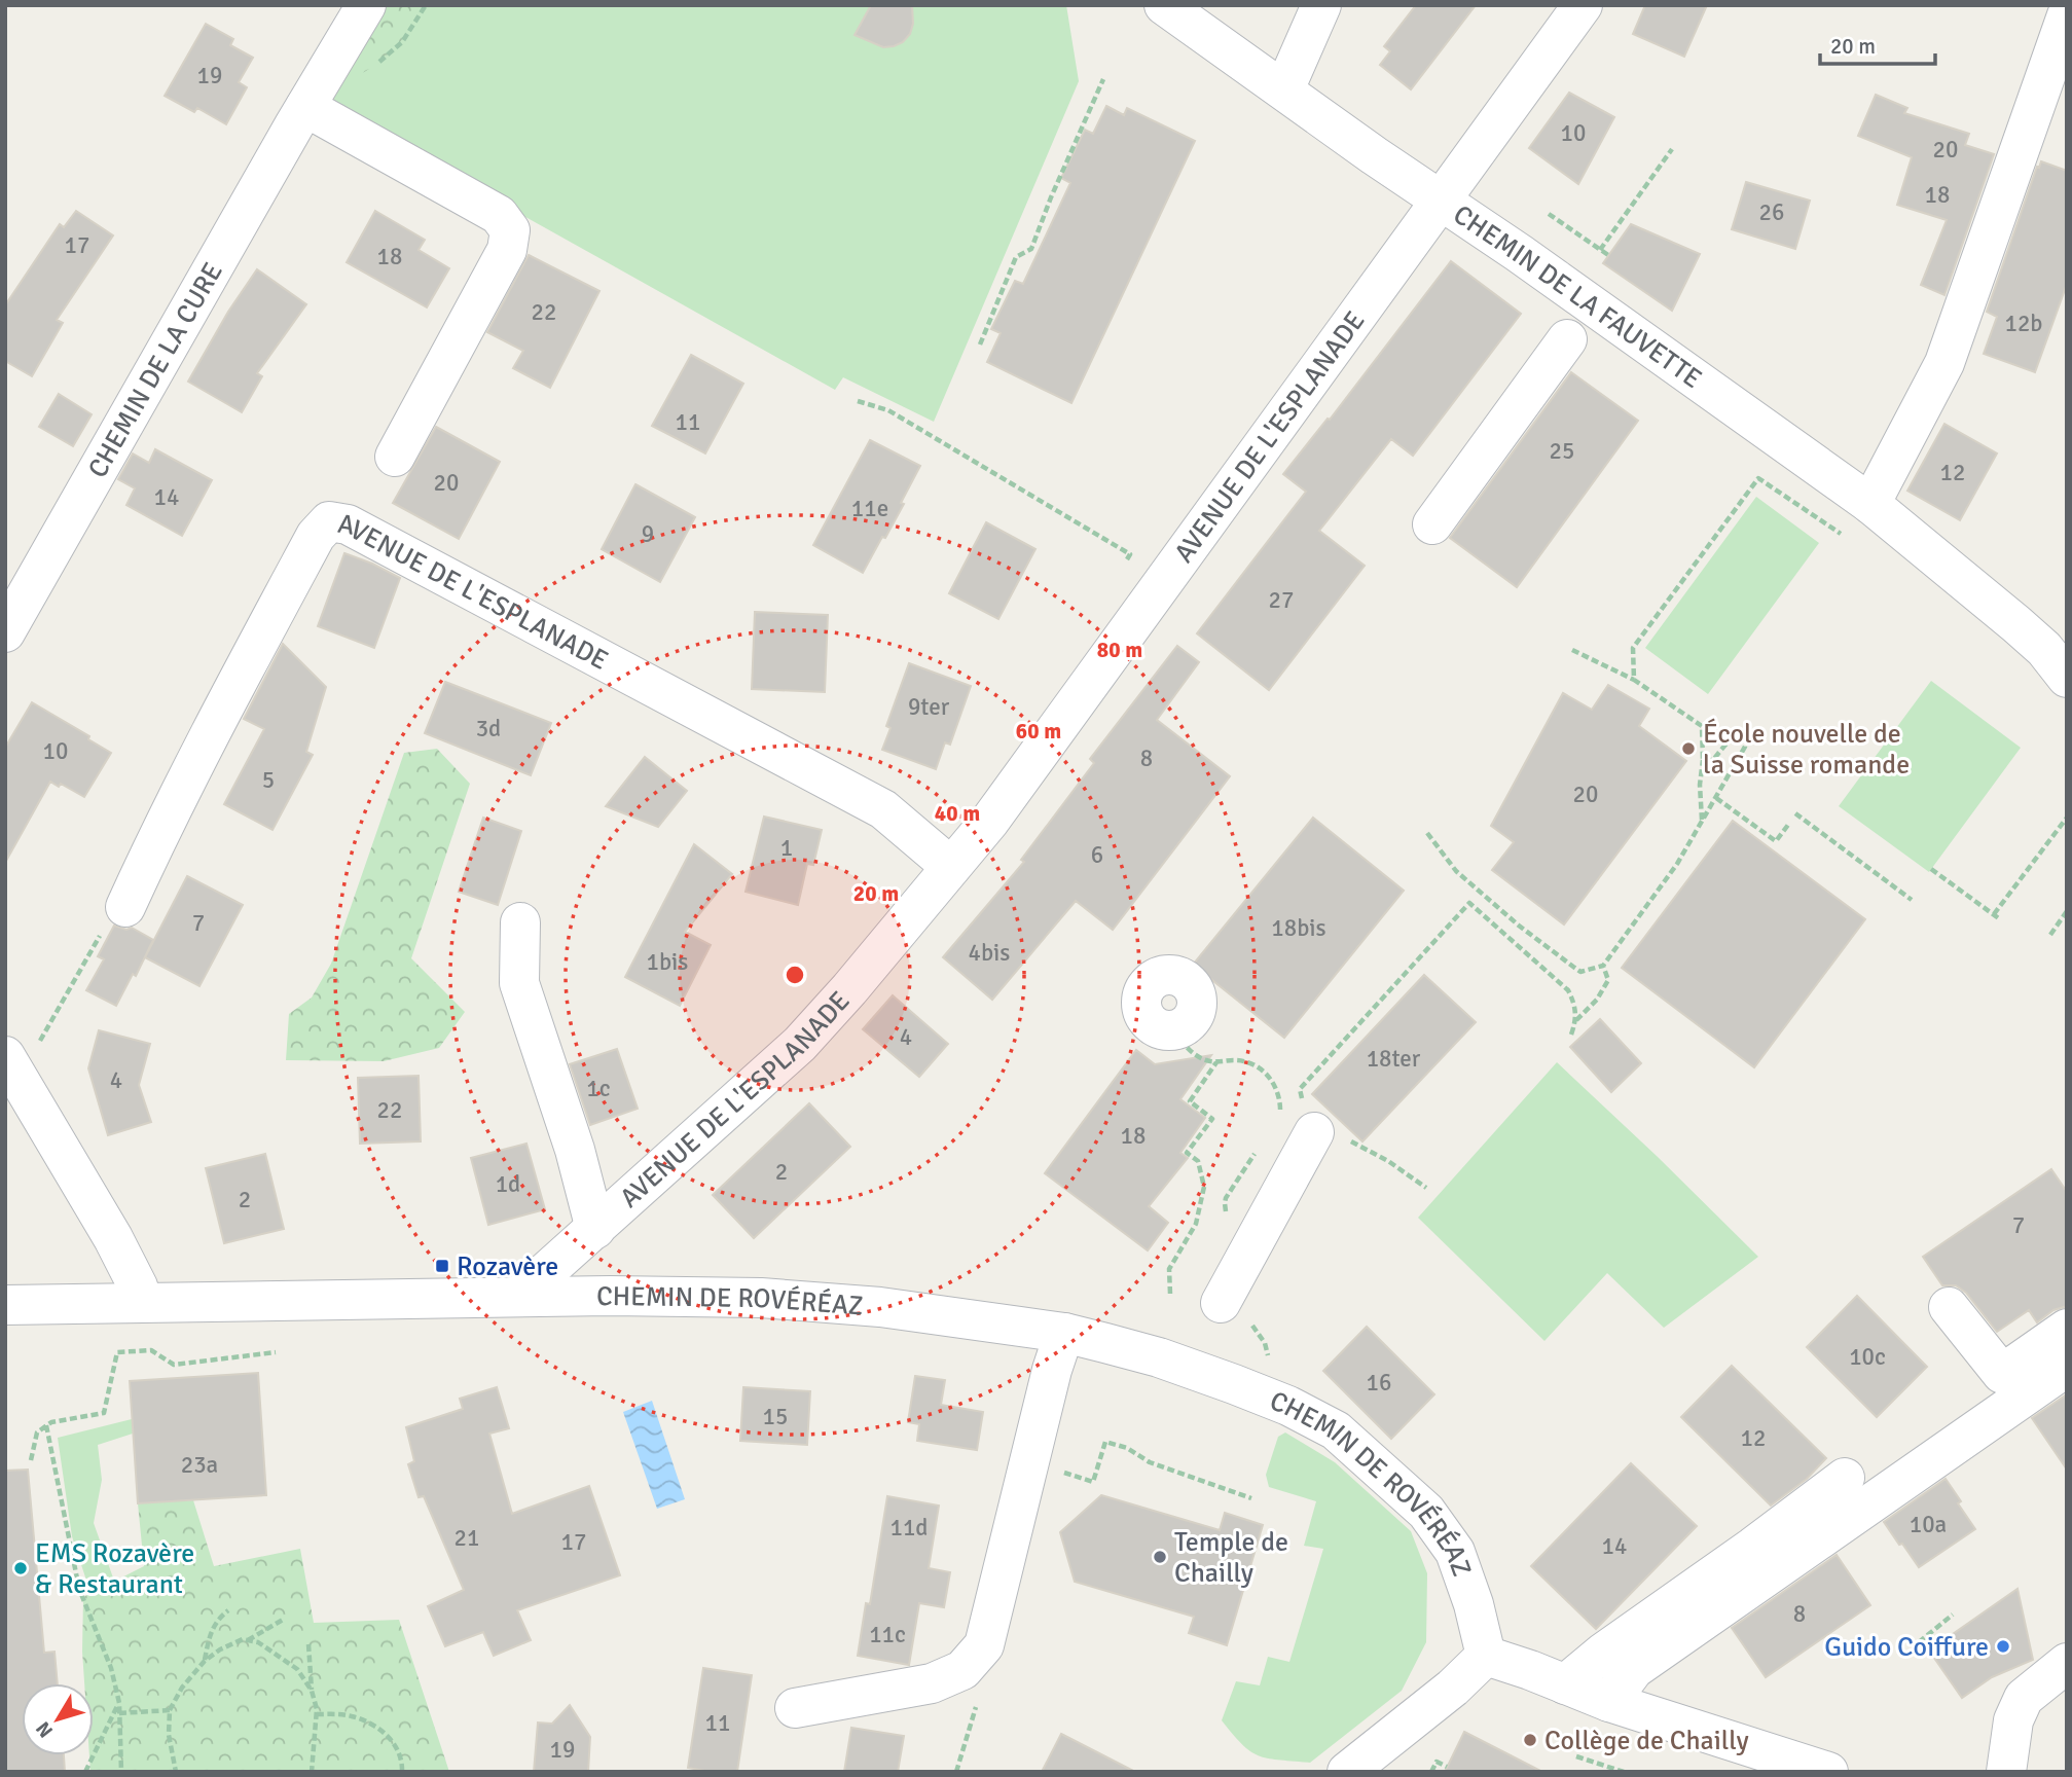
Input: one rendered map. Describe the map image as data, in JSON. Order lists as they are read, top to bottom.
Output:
{
  "streets": {
    "street": [
      "CHEMIN DE LA FAUVETTE",
      "CHEMIN DE LA CURE",
      "AVENUE DE L'ESPLANADE",
      "CHEMIN DE ROVÉRÉAZ"
    ]
  },
  "crossings": [
    ["CHEMIN DE LA FAUVETTE", "AVENUE DE L'ESPLANADE"],
    ["AVENUE DE L'ESPLANADE", "CHEMIN DE ROVÉRÉAZ"]
  ],
  "places": {
    "other": [
      "École nouvelle de la Suisse romande",
      "Temple de Chailly",
      "EMS Rozavère & Restaurant",
      "Guido Coiffure",
      "Collège de Chailly"
    ],
    "transit": ["Rozavère"]
  },
  "house_numbers": [
    "19",
    "10",
    "20",
    "18",
    "26",
    "17",
    "18",
    "22",
    "12b",
    "11",
    "25",
    "12",
    "20",
    "14",
    "11e",
    "9",
    "27",
    "9ter",
    "3d",
    "10",
    "8",
    "5",
    "20",
    "1",
    "6",
    "7",
    "18bis",
    "4bis",
    "1bis",
    "4",
    "18ter",
    "4",
    "1c",
    "22",
    "18",
    "2",
    "1d",
    "2",
    "7",
    "10c",
    "16",
    "15",
    "12",
    "23a",
    "10a",
    "11d",
    "21",
    "17",
    "14",
    "8",
    "11c",
    "11",
    "19"
  ],
  "scale_bar": "20 m",
  "north": "bottom left",
  "rings": [
    "80 m",
    "60 m",
    "40 m",
    "20 m"
  ]
}
